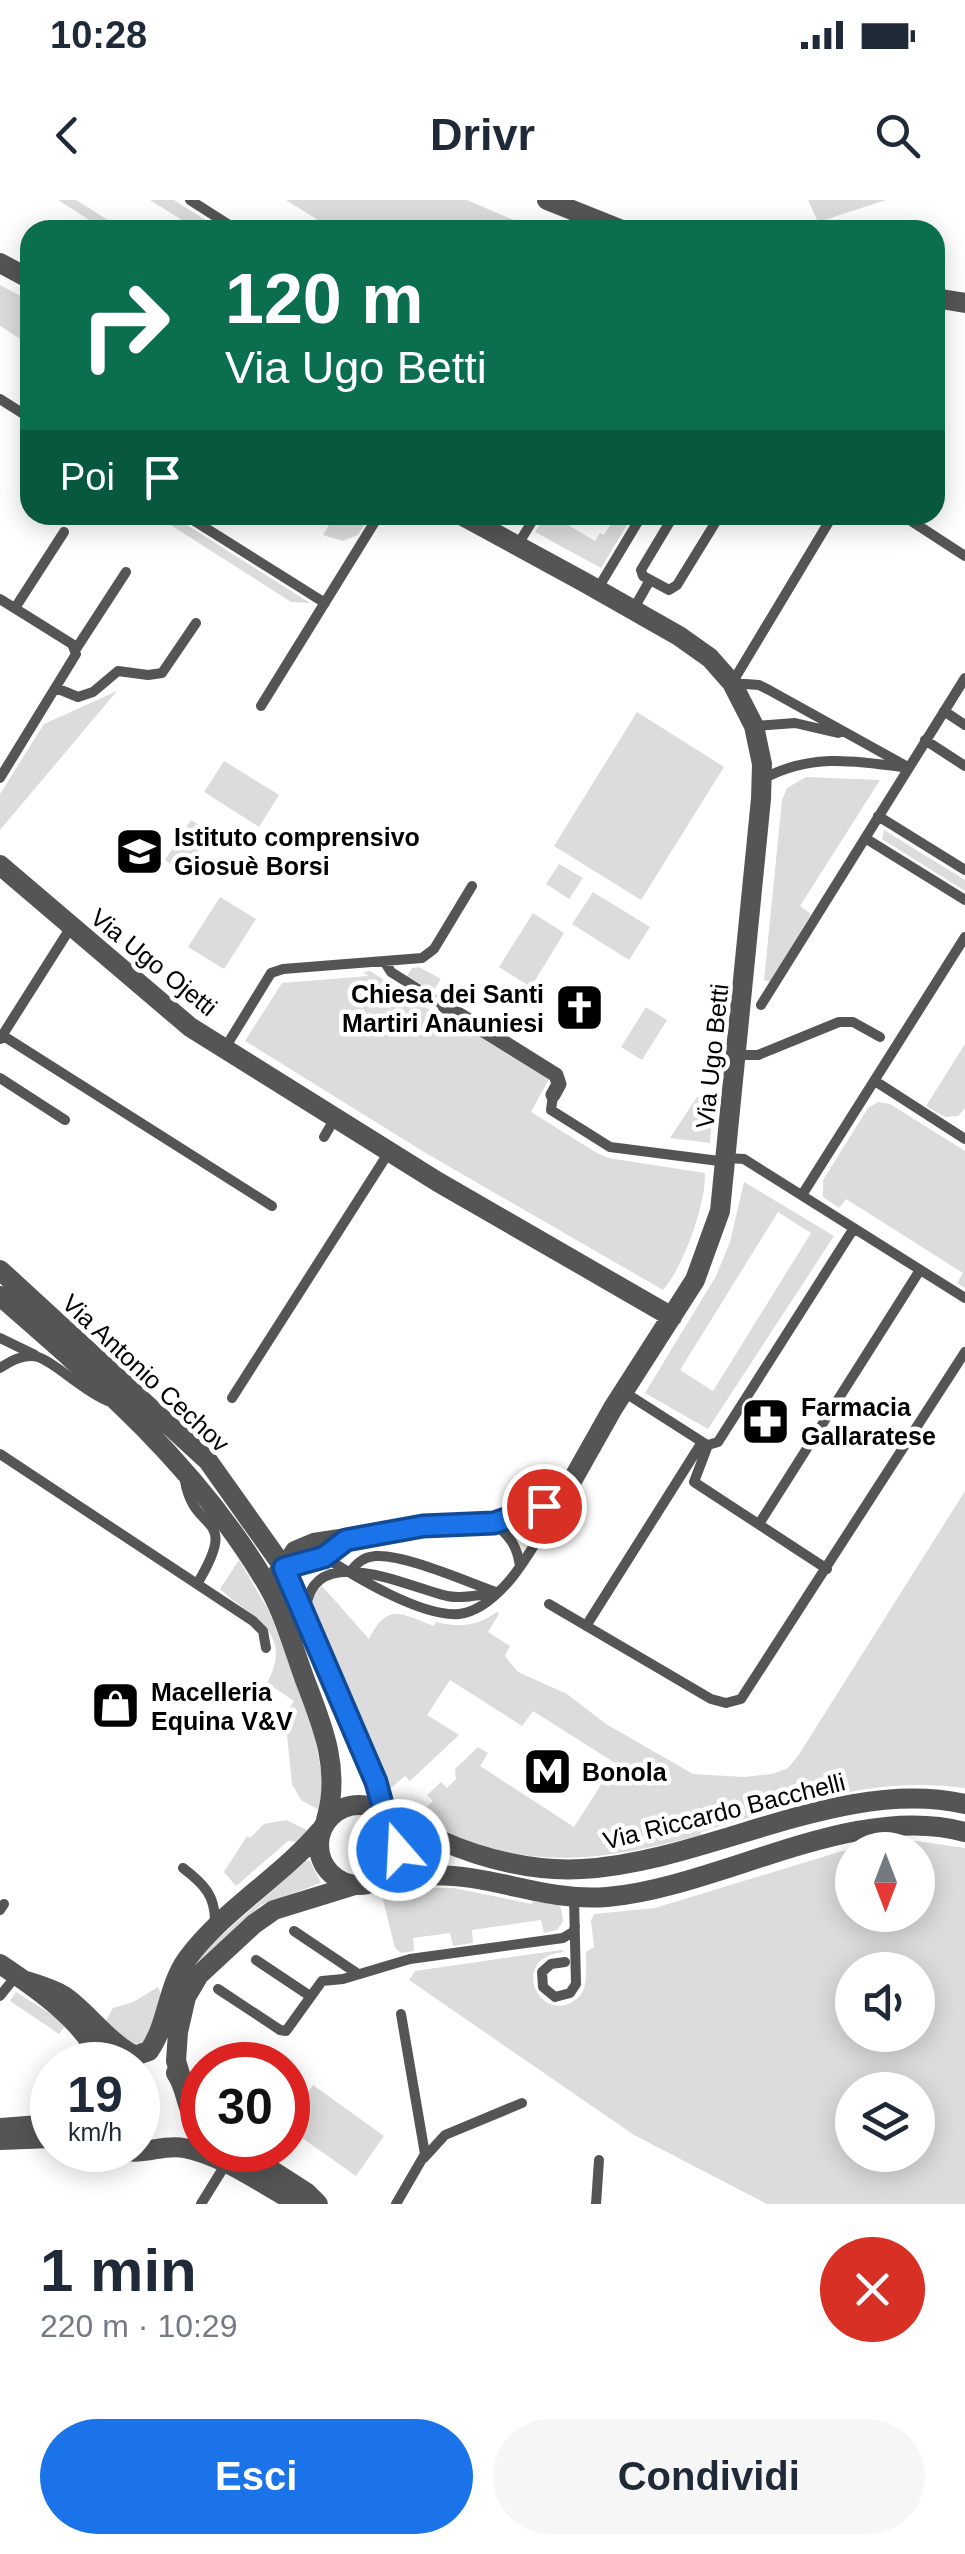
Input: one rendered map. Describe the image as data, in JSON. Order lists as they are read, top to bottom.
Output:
{
  "streets": {
    "street": [
      "Via Ugo Ojetti",
      "Via Ugo Betti",
      "Via Antonio Cechov",
      "Via Riccardo Bacchelli"
    ]
  },
  "crossings": [
    ["Via Ugo Ojetti", "Via Ugo Betti"],
    ["Via Antonio Cechov", "Via Riccardo Bacchelli"]
  ],
  "places": {
    "school or university": ["Istituto comprensivo Giosuè Borsi"],
    "church": ["Chiesa dei Santi Martiri Anauniesi"],
    "pharmacy": ["Farmacia Gallaratese"],
    "shop": ["Macelleria Equina V&V"],
    "metro station": ["Bonola"]
  },
  "north": "bottom",
  "page": {
    "status": "10:28",
    "header": "Drivr",
    "turn": ["120 m", "Via Ugo Betti"],
    "then": "Poi",
    "speed": "19 km/h",
    "limit": "30",
    "heading": ["1 min", "220 m · 10:29"],
    "buttons": ["Esci", "Condividi"]
  }
}
